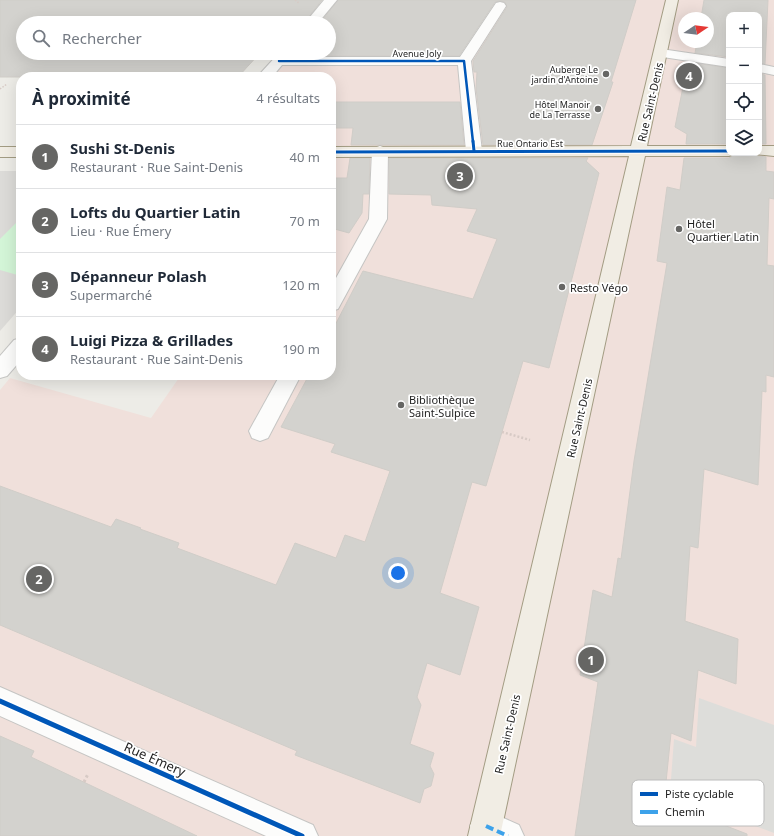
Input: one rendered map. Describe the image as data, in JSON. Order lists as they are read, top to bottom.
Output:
{
  "streets": {
    "main road": ["Rue Saint-Denis", "Rue Ontario Est"],
    "street": ["Avenue Joly", "Rue Émery"]
  },
  "crossings": [
    ["Rue Saint-Denis", "Rue Ontario Est"]
  ],
  "places": [
    "Auberge Le jardin d'Antoine",
    "Hôtel Manoir de La Terrasse",
    "Hôtel Quartier Latin",
    "Resto Végo",
    "Bibliothèque Saint-Sulpice"
  ],
  "legend": ["Piste cyclable", "Chemin"],
  "north": "right",
  "page": {
    "map_buttons": ["+", "−"],
    "search": "Rechercher",
    "pins": [
      "4",
      "3",
      "2",
      "1"
    ],
    "heading": ["À proximité", "4 résultats"],
    "list": [
      {
        "mark": "1",
        "name": "Sushi St-Denis",
        "note": "Restaurant · Rue Saint-Denis",
        "value": "40 m"
      },
      {
        "mark": "2",
        "name": "Lofts du Quartier Latin",
        "note": "Lieu · Rue Émery",
        "value": "70 m"
      },
      {
        "mark": "3",
        "name": "Dépanneur Polash",
        "note": "Supermarché",
        "value": "120 m"
      },
      {
        "mark": "4",
        "name": "Luigi Pizza & Grillades",
        "note": "Restaurant · Rue Saint-Denis",
        "value": "190 m"
      }
    ]
  }
}
